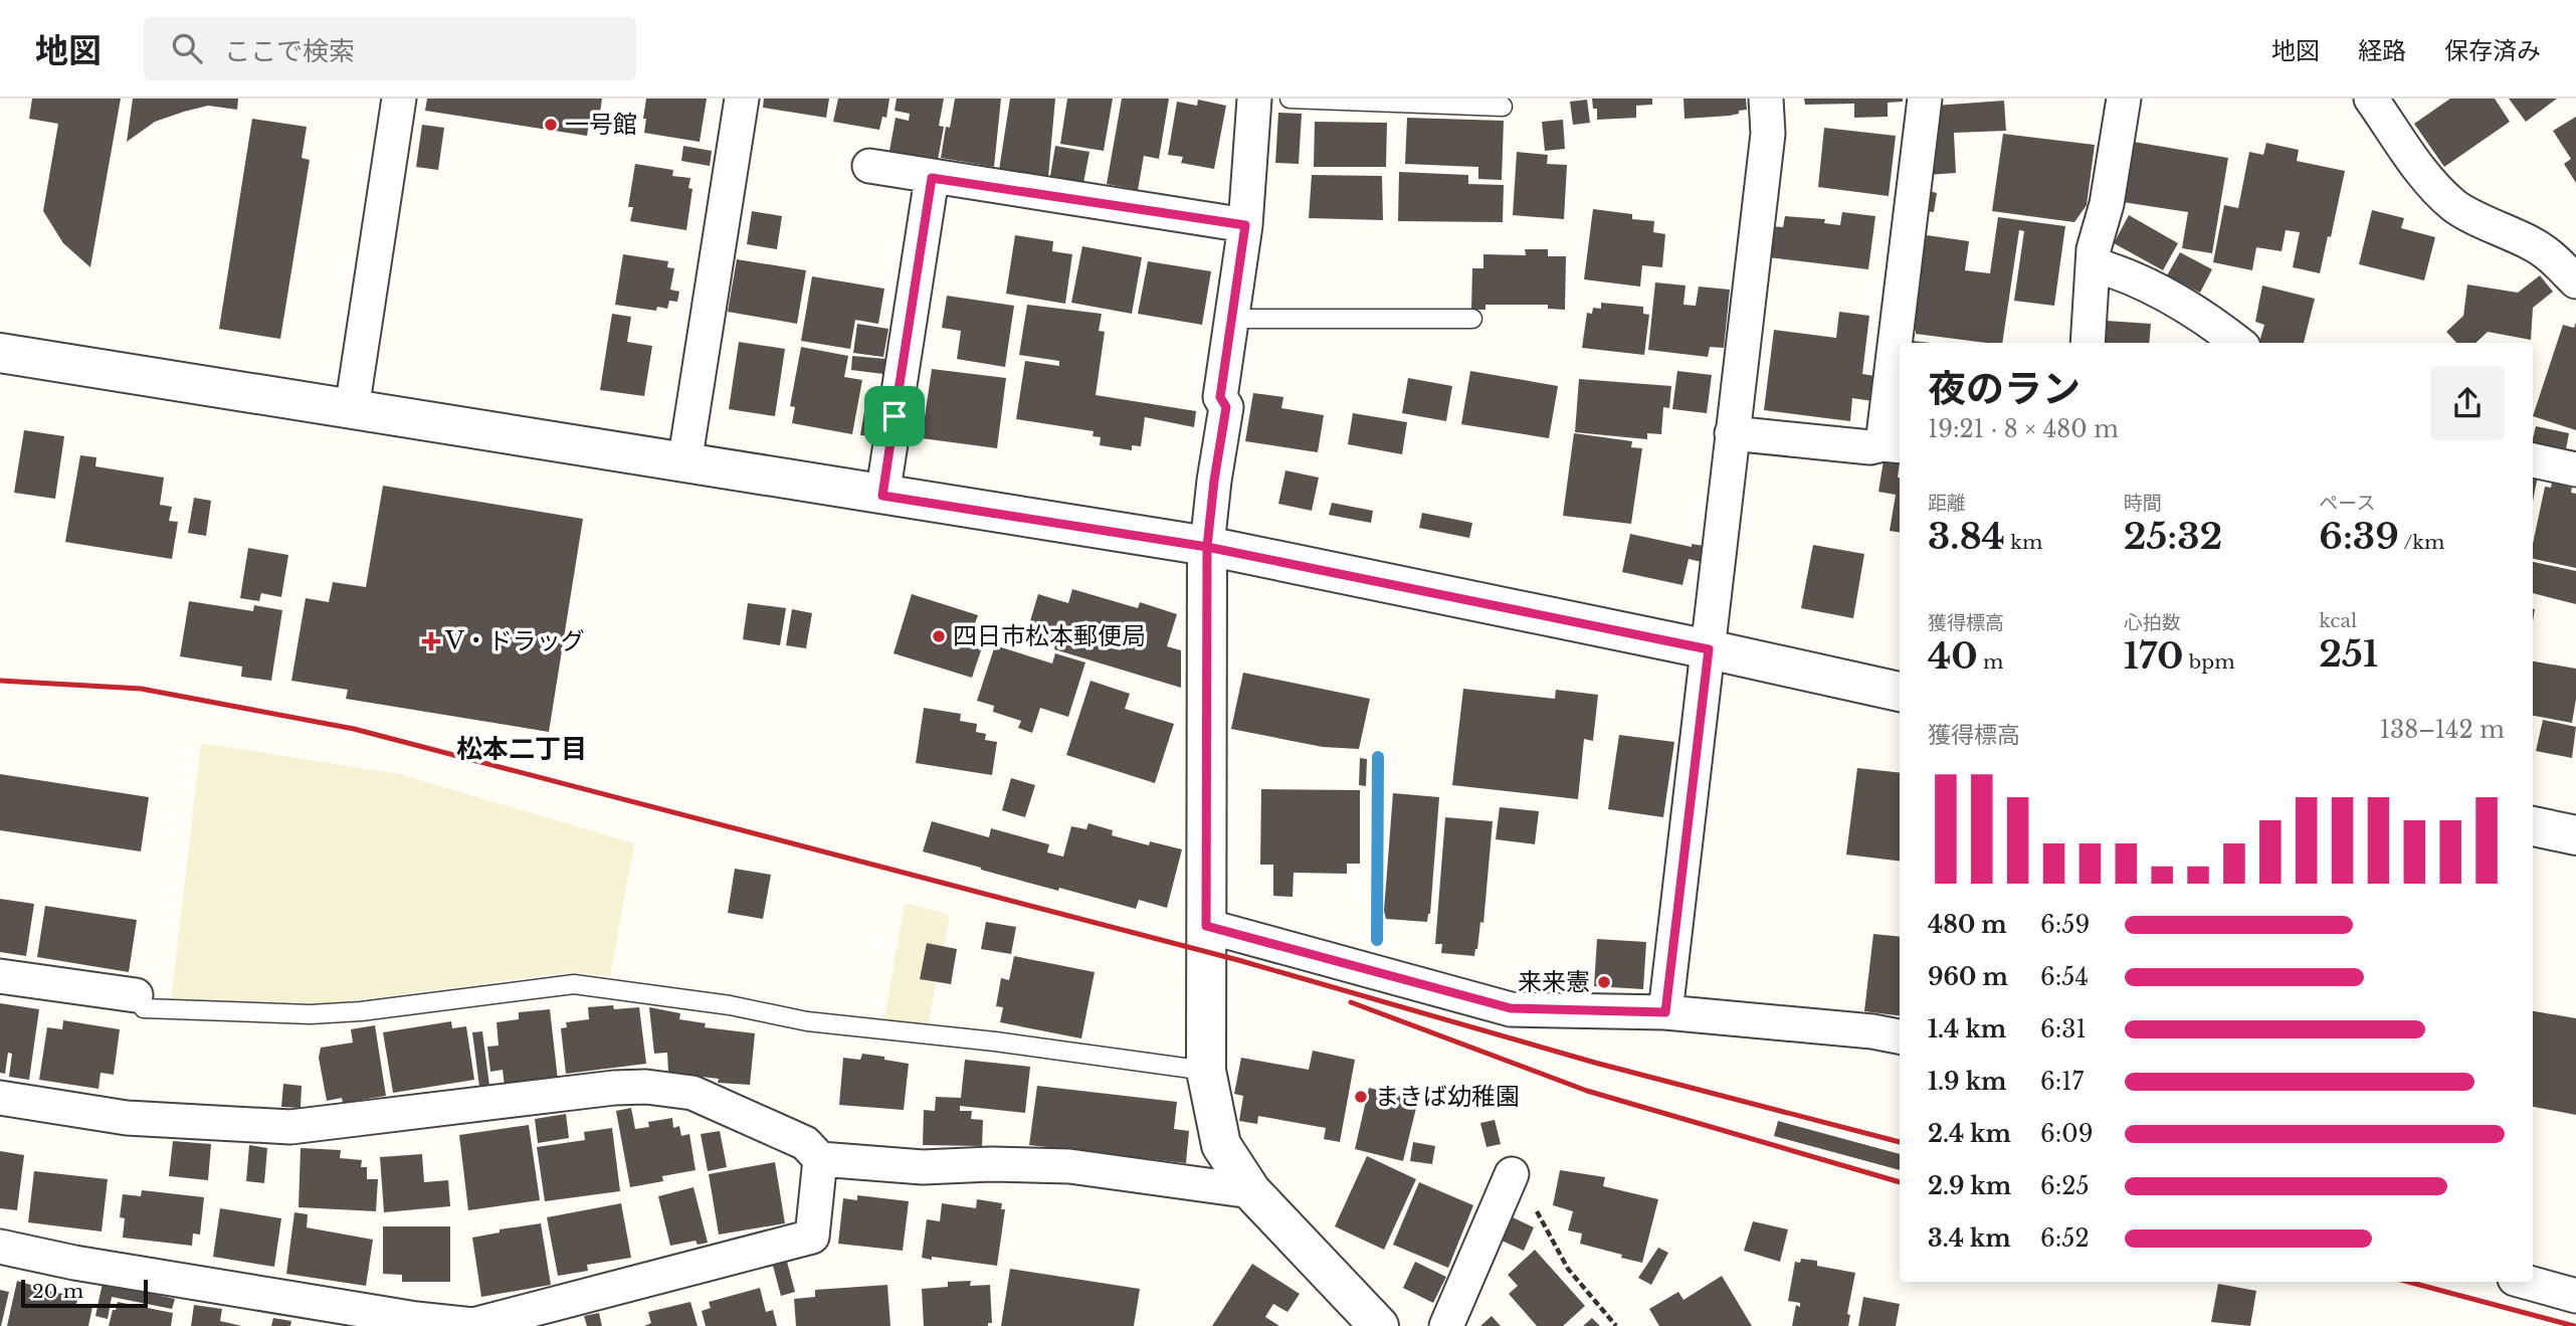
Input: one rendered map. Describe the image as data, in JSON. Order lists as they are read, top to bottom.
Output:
{
  "districts": ["松本二丁目"],
  "places": {
    "other": [
      "一号館",
      "四日市松本郵便局",
      "来来憲",
      "まきば幼稚園"
    ],
    "health": ["V・ドラッグ"]
  },
  "scale_bar": "20 m",
  "page": {
    "header": "地図",
    "search": "ここで検索",
    "nav": ["地図", "経路", "保存済み"],
    "heading": ["夜のラン", "19:21 · 8 × 480 m"],
    "stats": [
      ["距離", "3.84 km"],
      ["時間", "25:32"],
      ["ペース", "6:39 /km"],
      ["獲得標高", "40 m"],
      ["心拍数", "170 bpm"],
      ["kcal", "251"]
    ],
    "chart": ["獲得標高", "138–142 m"],
    "list": [
      {
        "name": "480 m",
        "note": "6:59"
      },
      {
        "name": "960 m",
        "note": "6:54"
      },
      {
        "name": "1.4 km",
        "note": "6:31"
      },
      {
        "name": "1.9 km",
        "note": "6:17"
      },
      {
        "name": "2.4 km",
        "note": "6:09"
      },
      {
        "name": "2.9 km",
        "note": "6:25"
      },
      {
        "name": "3.4 km",
        "note": "6:52"
      }
    ],
    "scale": "20 m"
  }
}
